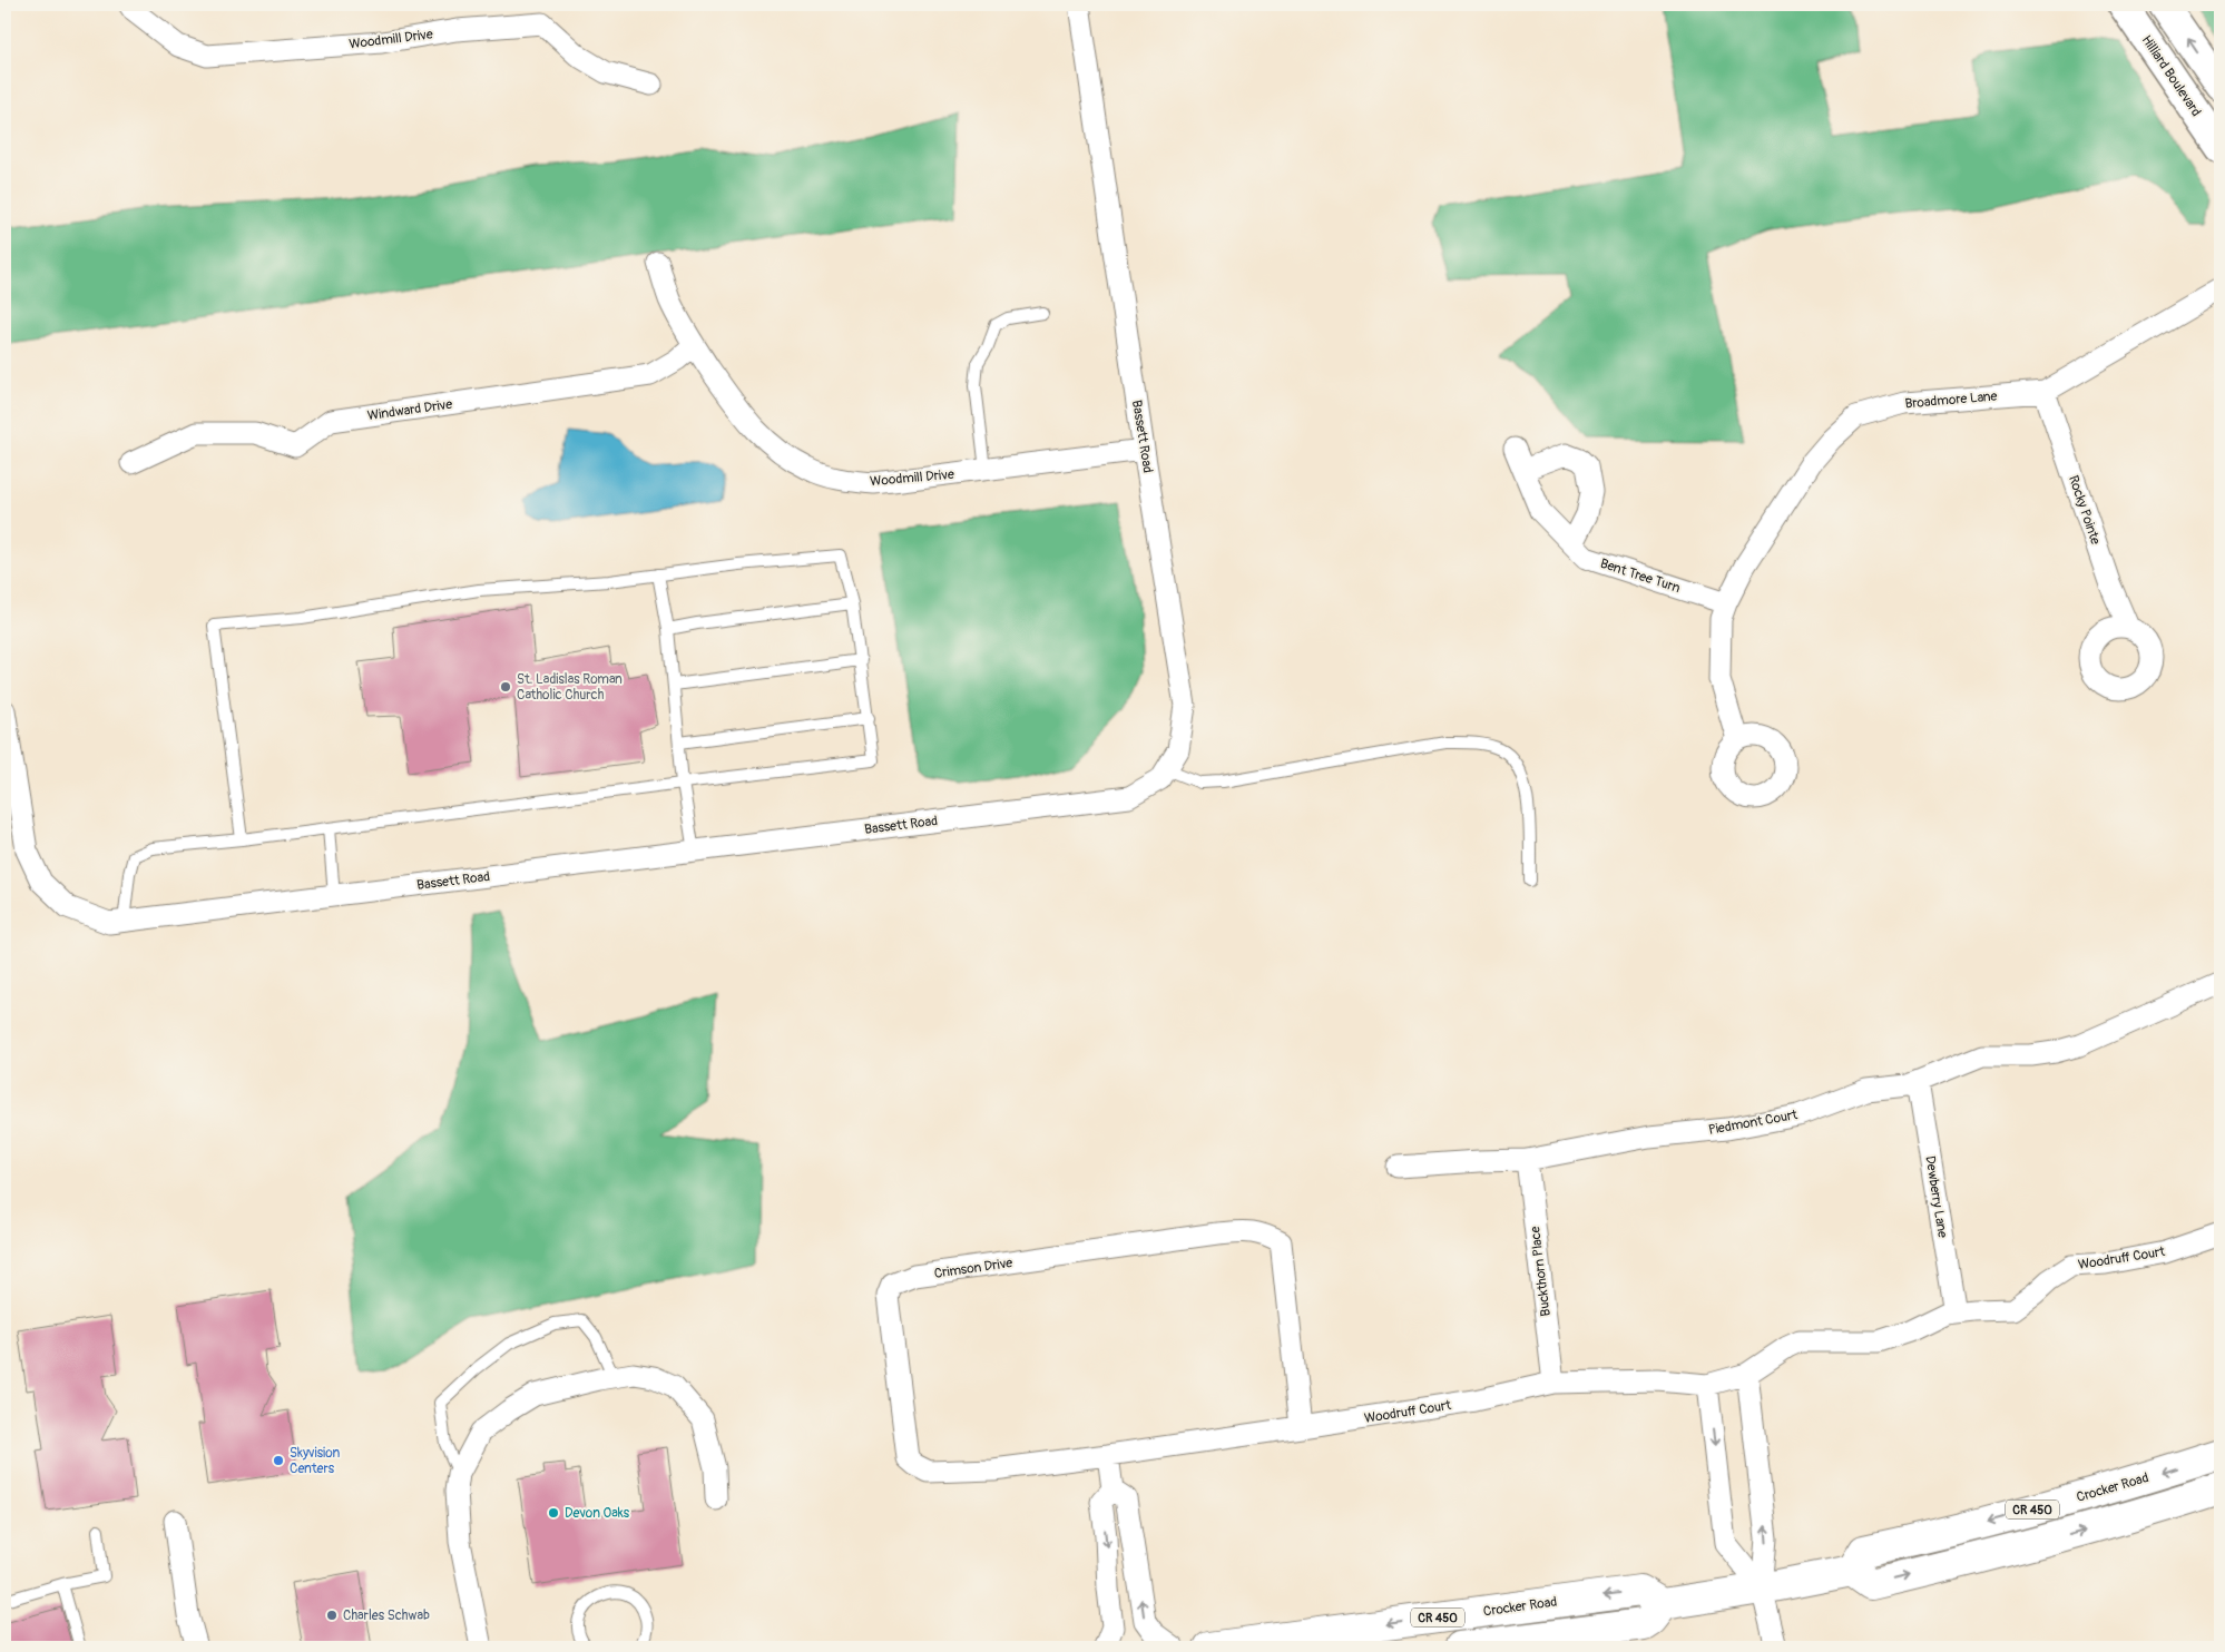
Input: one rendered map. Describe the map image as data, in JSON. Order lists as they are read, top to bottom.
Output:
{
  "streets": {
    "main road": ["Hilliard Boulevard", "Crocker Road", "CR 450"],
    "street": [
      "Woodmill Drive",
      "Broadmore Lane",
      "Windward Drive",
      "Bassett Road",
      "Rocky Pointe",
      "Bent Tree Turn",
      "Piedmont Court",
      "Dewberry Lane",
      "Woodruff Court",
      "Crimson Drive",
      "Buckthorn Place"
    ]
  },
  "crossings": [
    ["Woodmill Drive", "Windward Drive"],
    ["Woodmill Drive", "Bassett Road"],
    ["Broadmore Lane", "Rocky Pointe"],
    ["Broadmore Lane", "Bent Tree Turn"],
    ["Piedmont Court", "Dewberry Lane"],
    ["Piedmont Court", "Buckthorn Place"],
    ["Dewberry Lane", "Woodruff Court"],
    ["Woodruff Court", "Crimson Drive"],
    ["Woodruff Court", "Buckthorn Place"],
    ["Crocker Road", "CR 450"]
  ],
  "places": [
    "St. Ladislas Roman Catholic Church",
    "Skyvision Centers",
    "Devon Oaks",
    "Charles Schwab"
  ]
}
